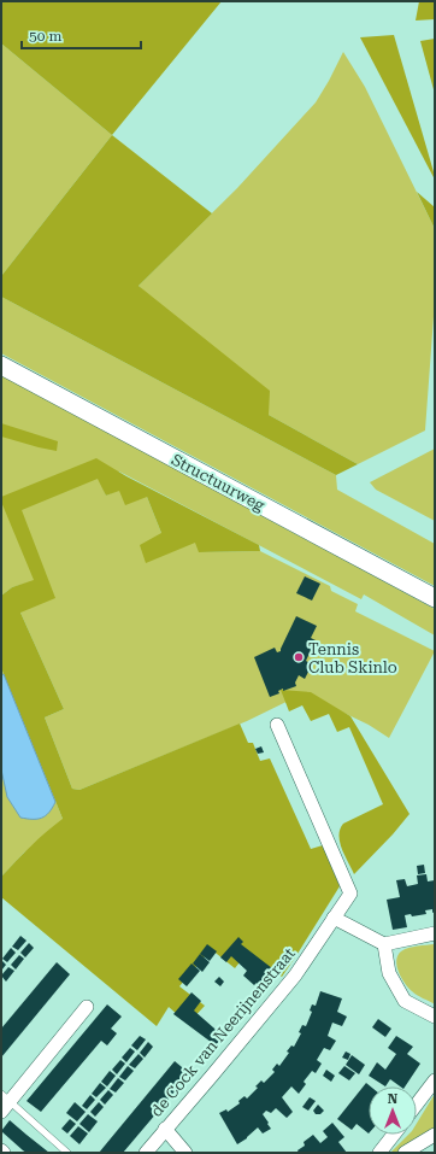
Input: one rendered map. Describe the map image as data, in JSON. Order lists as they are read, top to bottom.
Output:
{
  "streets": {
    "main road": ["Structuurweg"],
    "street": ["de Cock van Neerijnenstraat"]
  },
  "places": ["Tennis Club Skinlo"],
  "scale_bar": "50 m",
  "north": "top"
}
